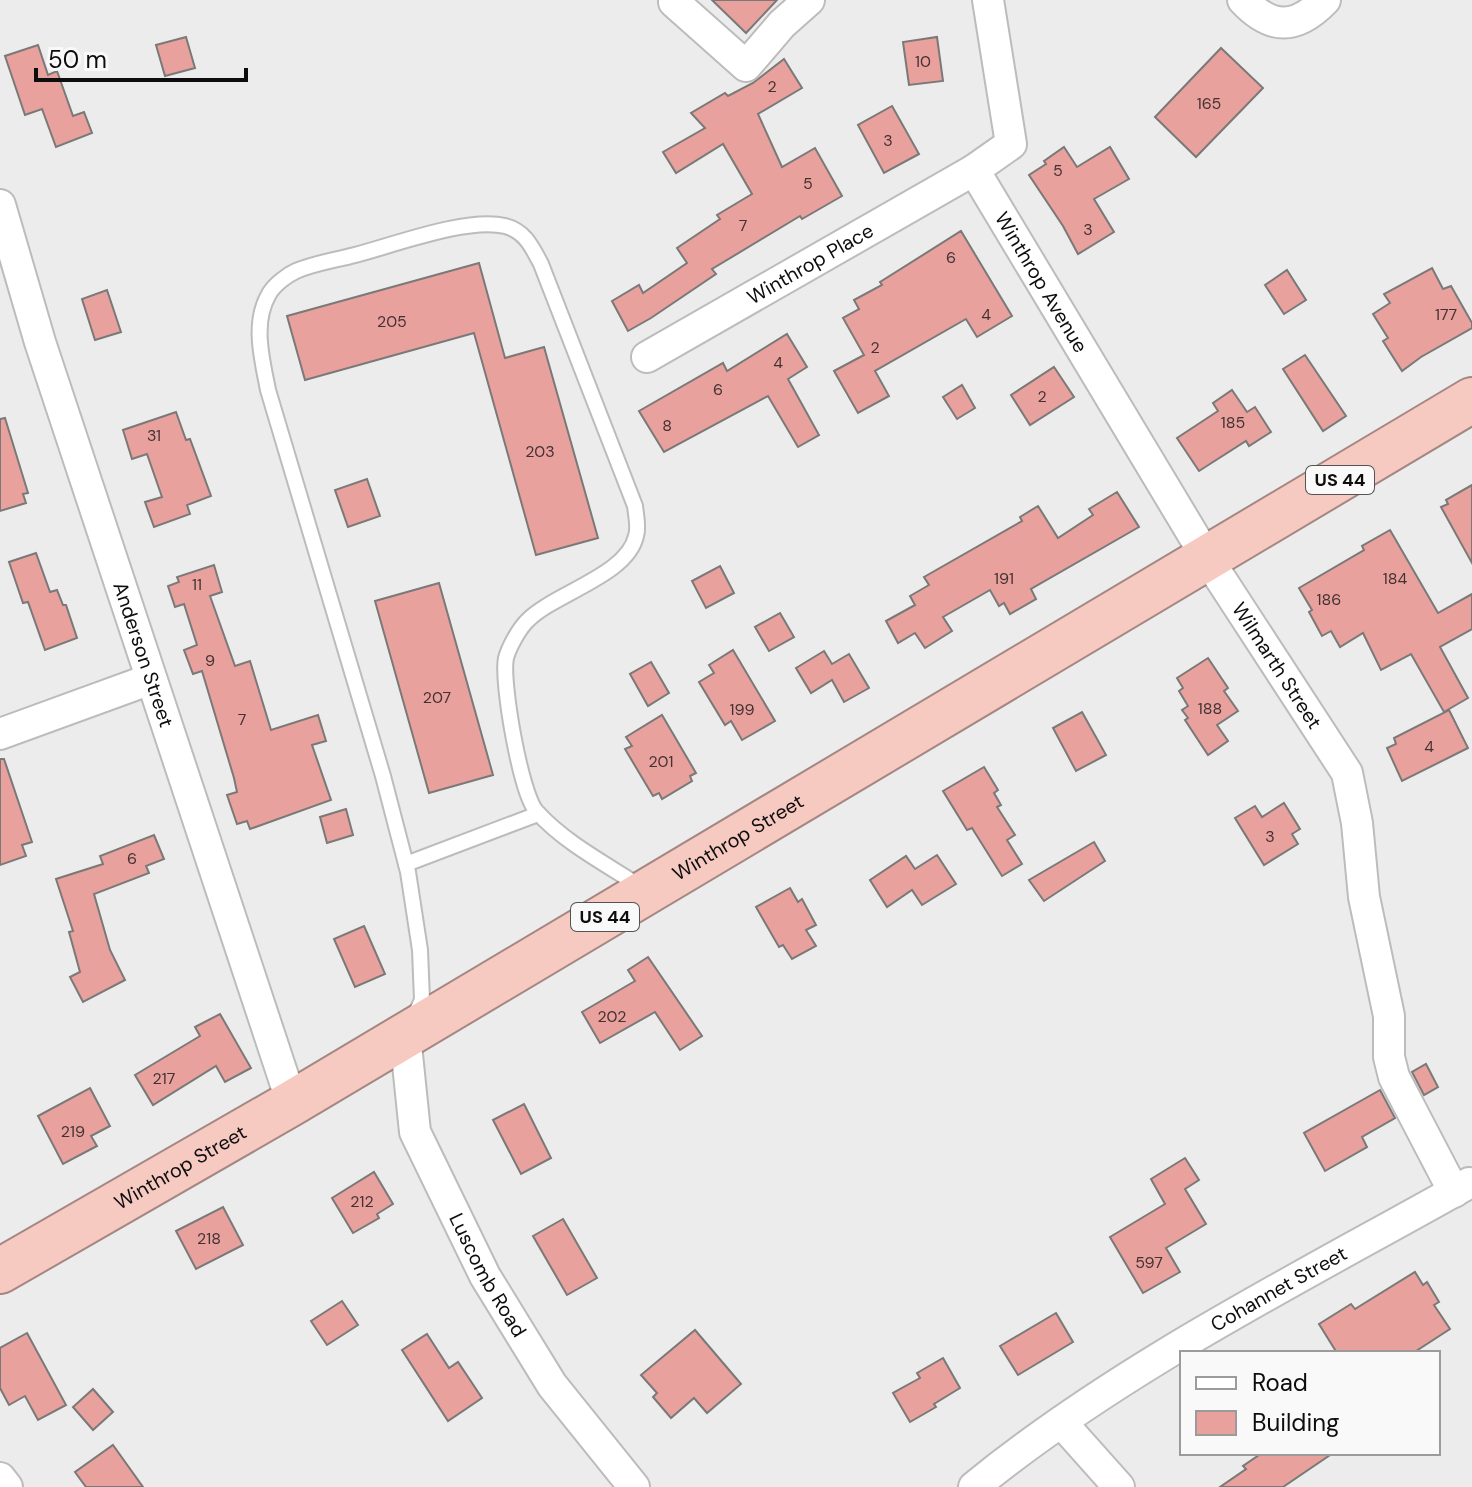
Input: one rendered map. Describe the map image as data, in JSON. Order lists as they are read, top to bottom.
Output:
{
  "streets": {
    "highway": ["US 44", "Winthrop Street"],
    "street": [
      "Winthrop Place",
      "Winthrop Avenue",
      "Anderson Street",
      "Wilmarth Street",
      "Luscomb Road",
      "Cohannet Street"
    ]
  },
  "crossings": [
    ["Winthrop Place", "Winthrop Avenue"],
    ["Winthrop Avenue", "Wilmarth Street"],
    ["Winthrop Avenue", "Winthrop Street"],
    ["Anderson Street", "Winthrop Street"],
    ["Wilmarth Street", "Winthrop Street"],
    ["Wilmarth Street", "Cohannet Street"],
    ["Winthrop Street", "Luscomb Road"]
  ],
  "house_numbers": [
    "10",
    "2",
    "165",
    "3",
    "5",
    "5",
    "7",
    "3",
    "6",
    "4",
    "177",
    "205",
    "2",
    "4",
    "6",
    "2",
    "185",
    "8",
    "31",
    "203",
    "191",
    "184",
    "11",
    "186",
    "9",
    "207",
    "188",
    "199",
    "7",
    "4",
    "201",
    "3",
    "6",
    "202",
    "217",
    "219",
    "212",
    "218",
    "597"
  ],
  "legend": ["Road", "Building"],
  "scale_bar": "50 m"
}
